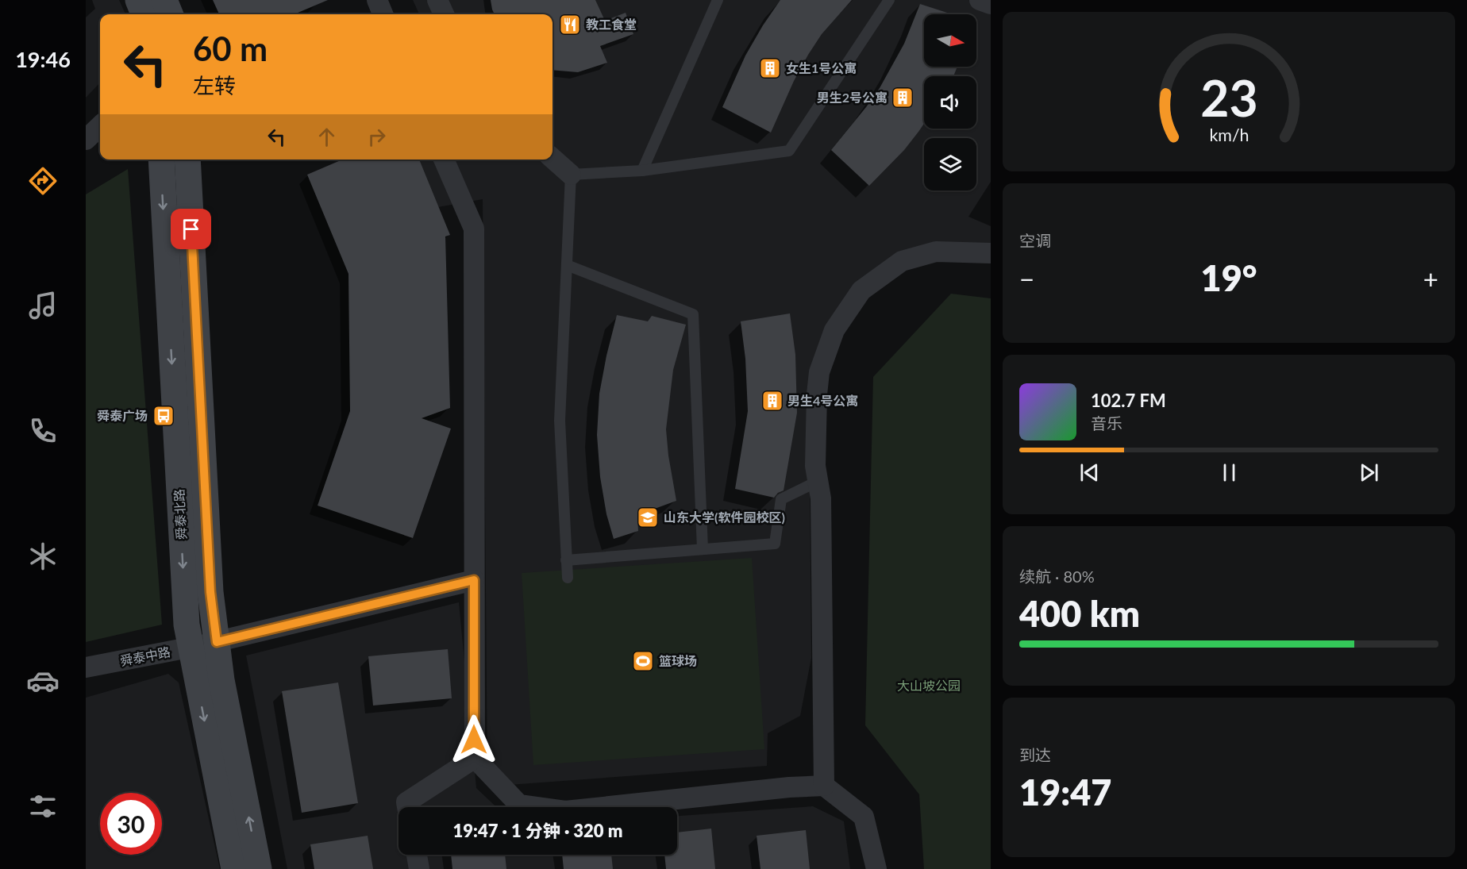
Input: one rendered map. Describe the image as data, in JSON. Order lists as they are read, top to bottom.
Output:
{
  "streets": {
    "main road": ["舜泰北路"],
    "street": ["舜泰中路"]
  },
  "crossings": [
    ["舜泰北路", "舜泰中路"]
  ],
  "parks": ["大山坡公园"],
  "places": {
    "restaurant": ["教工食堂"],
    "building": ["女生1号公寓", "男生2号公寓", "男生4号公寓"],
    "bus stop": ["舜泰广场"],
    "school or university": ["山东大学(软件园校区)"],
    "sports": ["篮球场"]
  },
  "north": "right",
  "page": {
    "tabs": "19:46",
    "turn": ["60 m", "左转"],
    "tile": [
      "空调",
      ["续航 · 80%", "400 km"],
      ["到达", "19:47"]
    ],
    "heat": ["−", "19°", "+"],
    "song": ["102.7 FM", "音乐"],
    "limit": "30",
    "trip": "19:47 · 1 分钟 · 320 m",
    "gauge": ["23", "km/h"]
  }
}
